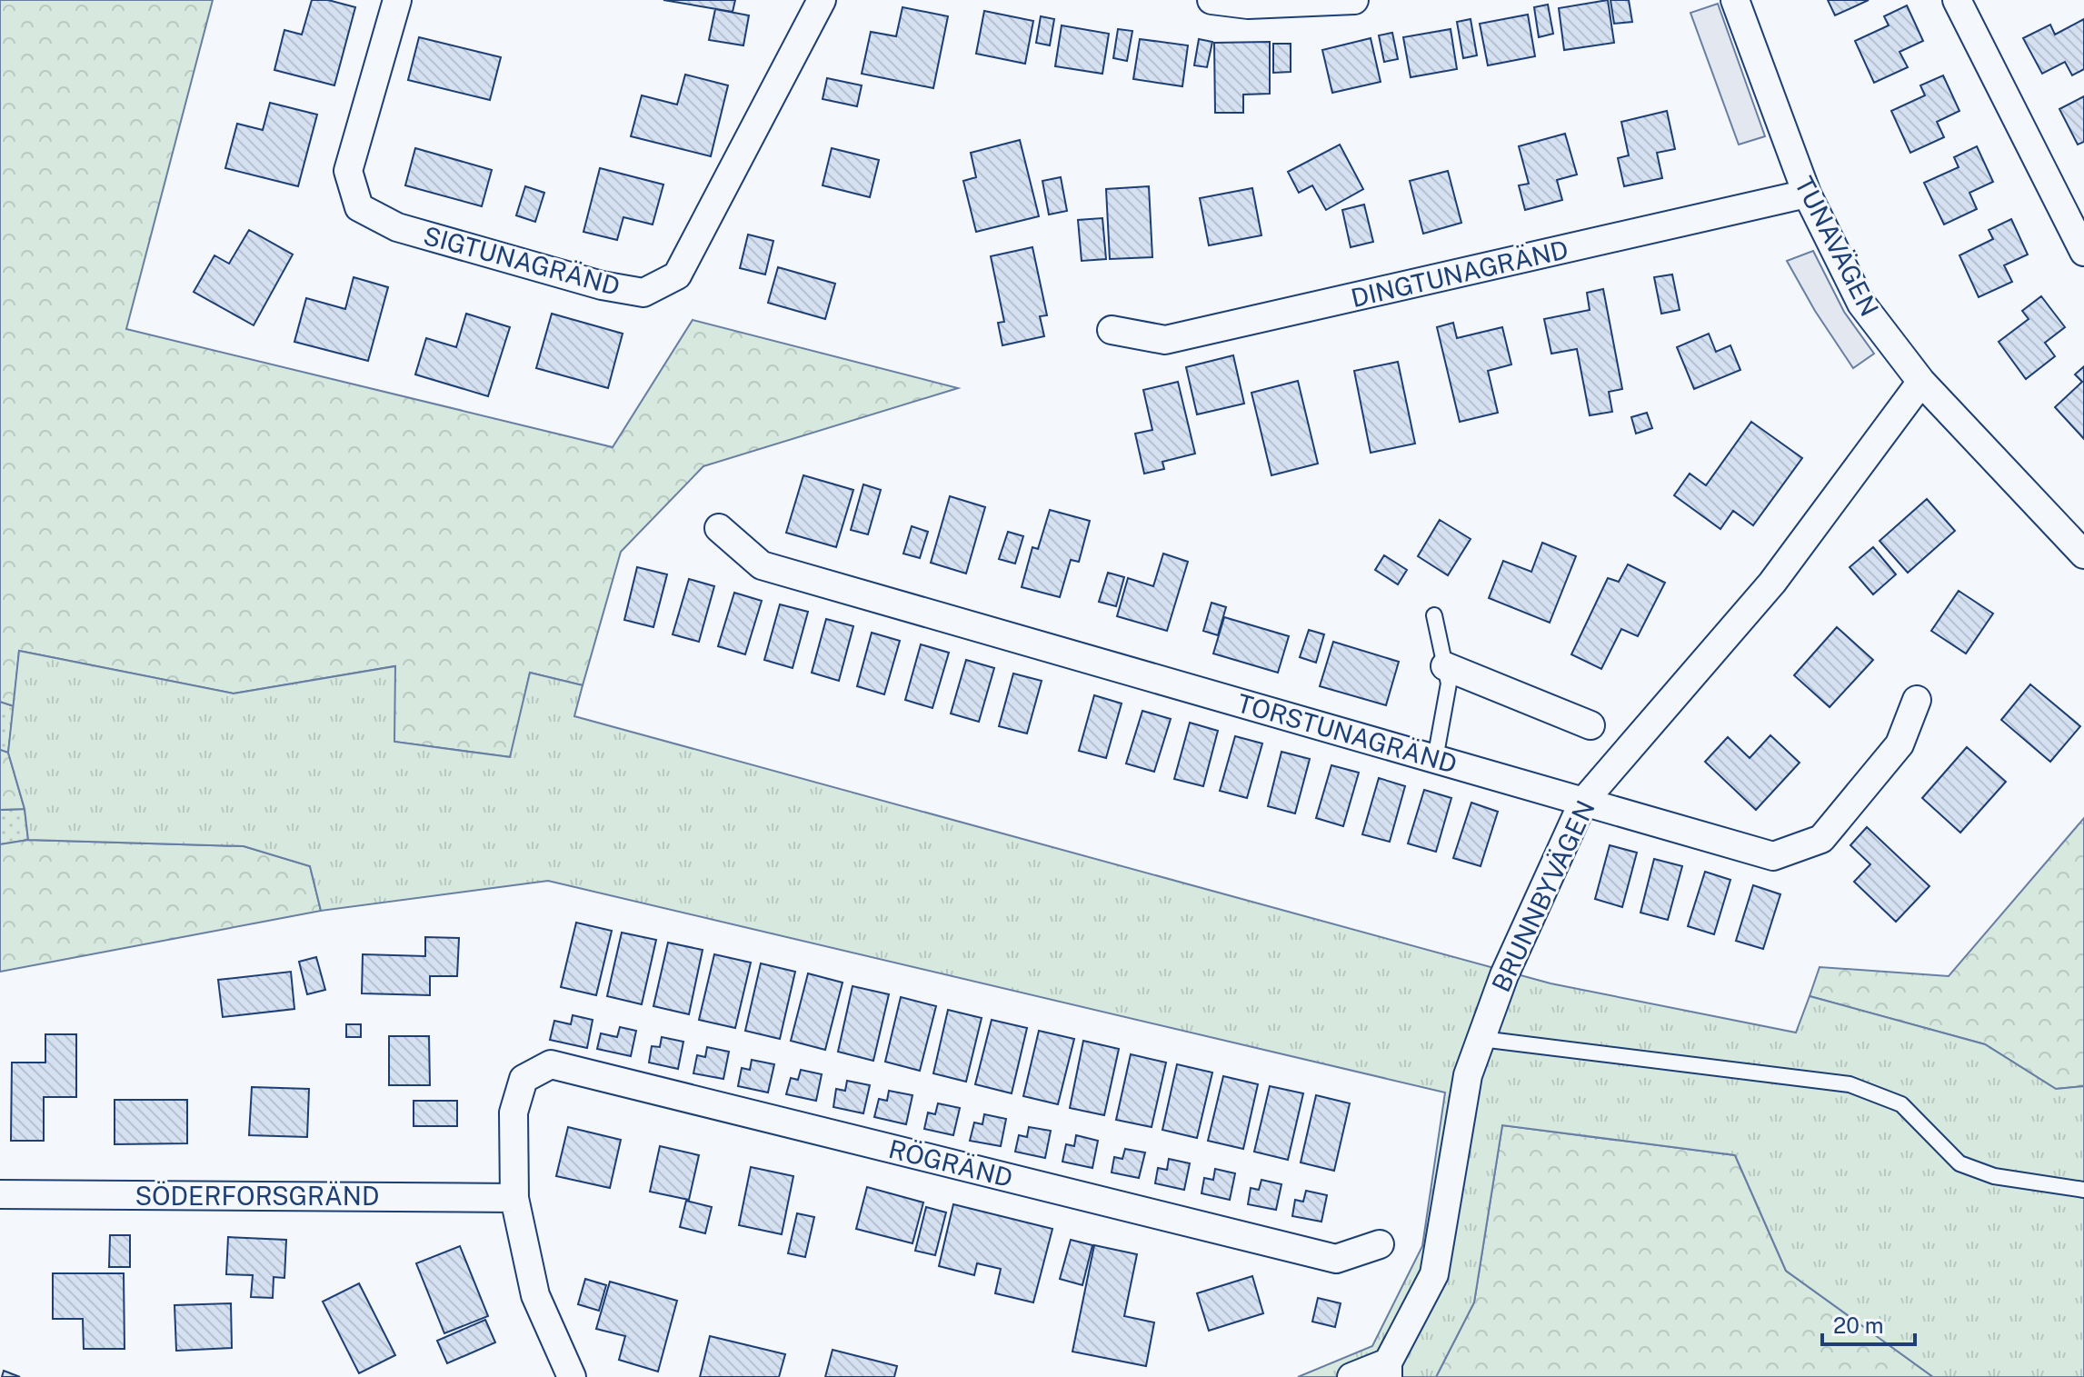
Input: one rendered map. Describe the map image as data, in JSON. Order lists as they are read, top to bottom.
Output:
{
  "streets": {
    "street": [
      "TUNAVÄGEN",
      "SIGTUNAGRÄND",
      "DINGTUNAGRÄND",
      "TORSTUNAGRÄND",
      "BRUNNBYVÄGEN",
      "RÖGRÄND",
      "SÖDERFORSGRÄND"
    ]
  },
  "crossings": [
    ["TUNAVÄGEN", "DINGTUNAGRÄND"],
    ["TUNAVÄGEN", "BRUNNBYVÄGEN"],
    ["TORSTUNAGRÄND", "BRUNNBYVÄGEN"],
    ["RÖGRÄND", "SÖDERFORSGRÄND"]
  ],
  "scale_bar": "20 m"
}
